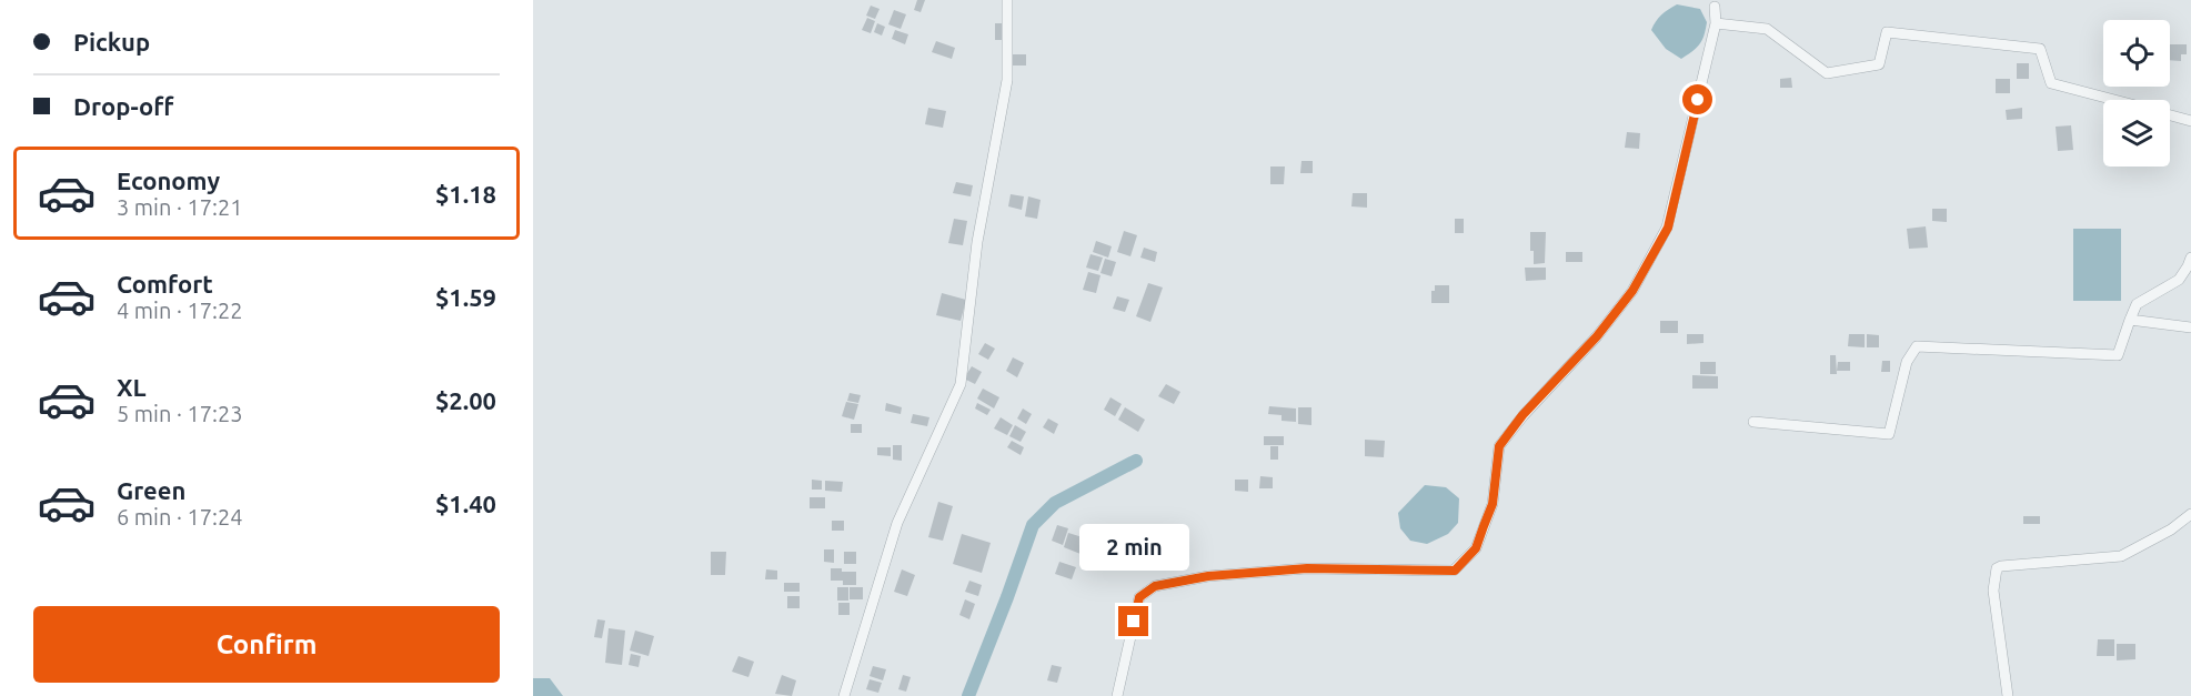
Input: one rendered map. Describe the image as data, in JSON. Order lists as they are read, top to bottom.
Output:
{
  "page": {
    "banner": ["Pickup", "Drop-off"],
    "list": [
      {
        "name": "Economy",
        "note": "3 min · 17:21",
        "value": "$1.18"
      },
      {
        "name": "Comfort",
        "note": "4 min · 17:22",
        "value": "$1.59"
      },
      {
        "name": "XL",
        "note": "5 min · 17:23",
        "value": "$2.00"
      },
      {
        "name": "Green",
        "note": "6 min · 17:24",
        "value": "$1.40"
      }
    ],
    "bubble": "2 min",
    "buttons": "Confirm"
  }
}
